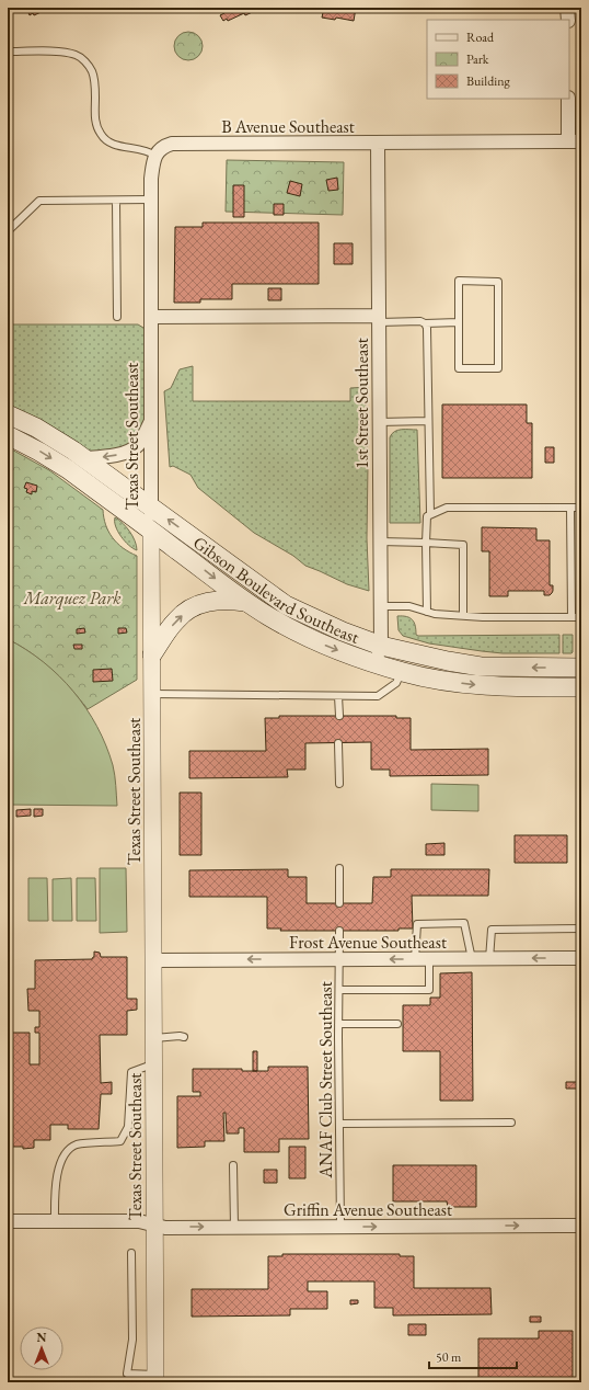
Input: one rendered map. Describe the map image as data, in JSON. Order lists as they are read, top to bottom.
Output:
{
  "streets": {
    "main road": ["Gibson Boulevard Southeast"],
    "street": [
      "B Avenue Southeast",
      "1st Street Southeast",
      "Texas Street Southeast",
      "Frost Avenue Southeast",
      "Griffin Avenue Southeast"
    ],
    "lane": ["ANAF Club Street Southeast"]
  },
  "crossings": [
    ["B Avenue Southeast", "1st Street Southeast"],
    ["1st Street Southeast", "Gibson Boulevard Southeast"],
    ["Texas Street Southeast", "Gibson Boulevard Southeast"],
    ["Texas Street Southeast", "Frost Avenue Southeast"],
    ["Texas Street Southeast", "Griffin Avenue Southeast"],
    ["Frost Avenue Southeast", "ANAF Club Street Southeast"],
    ["ANAF Club Street Southeast", "Griffin Avenue Southeast"]
  ],
  "one_way": ["Frost Avenue Southeast", "Griffin Avenue Southeast"],
  "parks": ["Marquez Park"],
  "legend": ["Road", "Park", "Building"],
  "scale_bar": "50 m",
  "north": "top"
}
